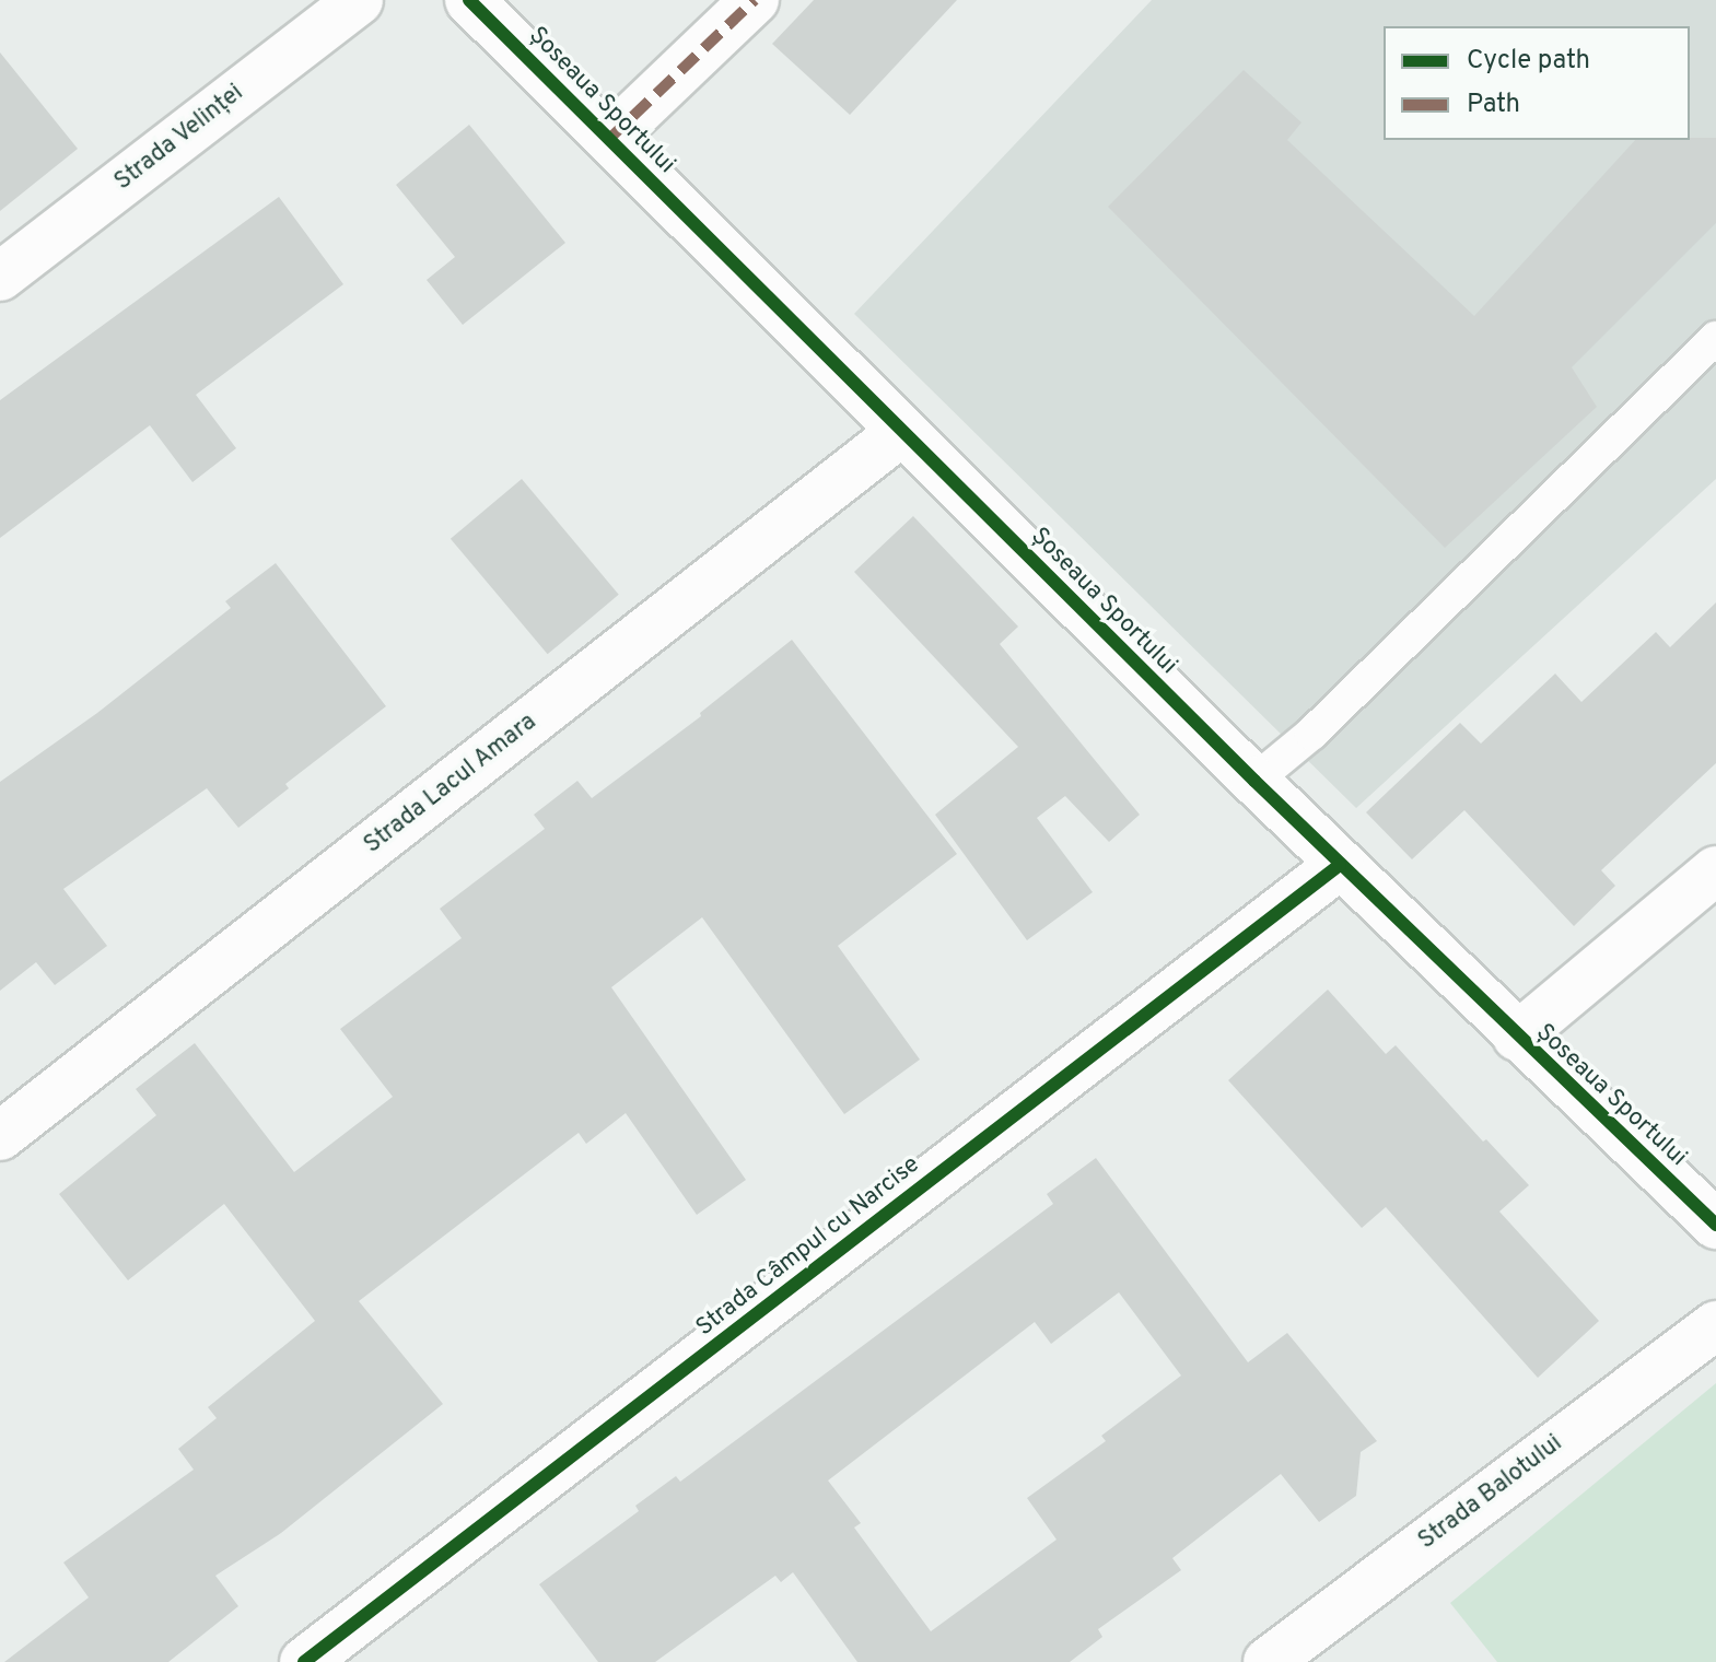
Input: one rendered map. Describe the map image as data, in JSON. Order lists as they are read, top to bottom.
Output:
{
  "streets": {
    "street": [
      "Șoseaua Sportului",
      "Strada Velinței",
      "Strada Lacul Amara",
      "Strada Câmpul cu Narcise",
      "Strada Balotului"
    ]
  },
  "crossings": [
    ["Șoseaua Sportului", "Strada Lacul Amara"],
    ["Șoseaua Sportului", "Strada Câmpul cu Narcise"]
  ],
  "legend": ["Cycle path", "Path"]
}
